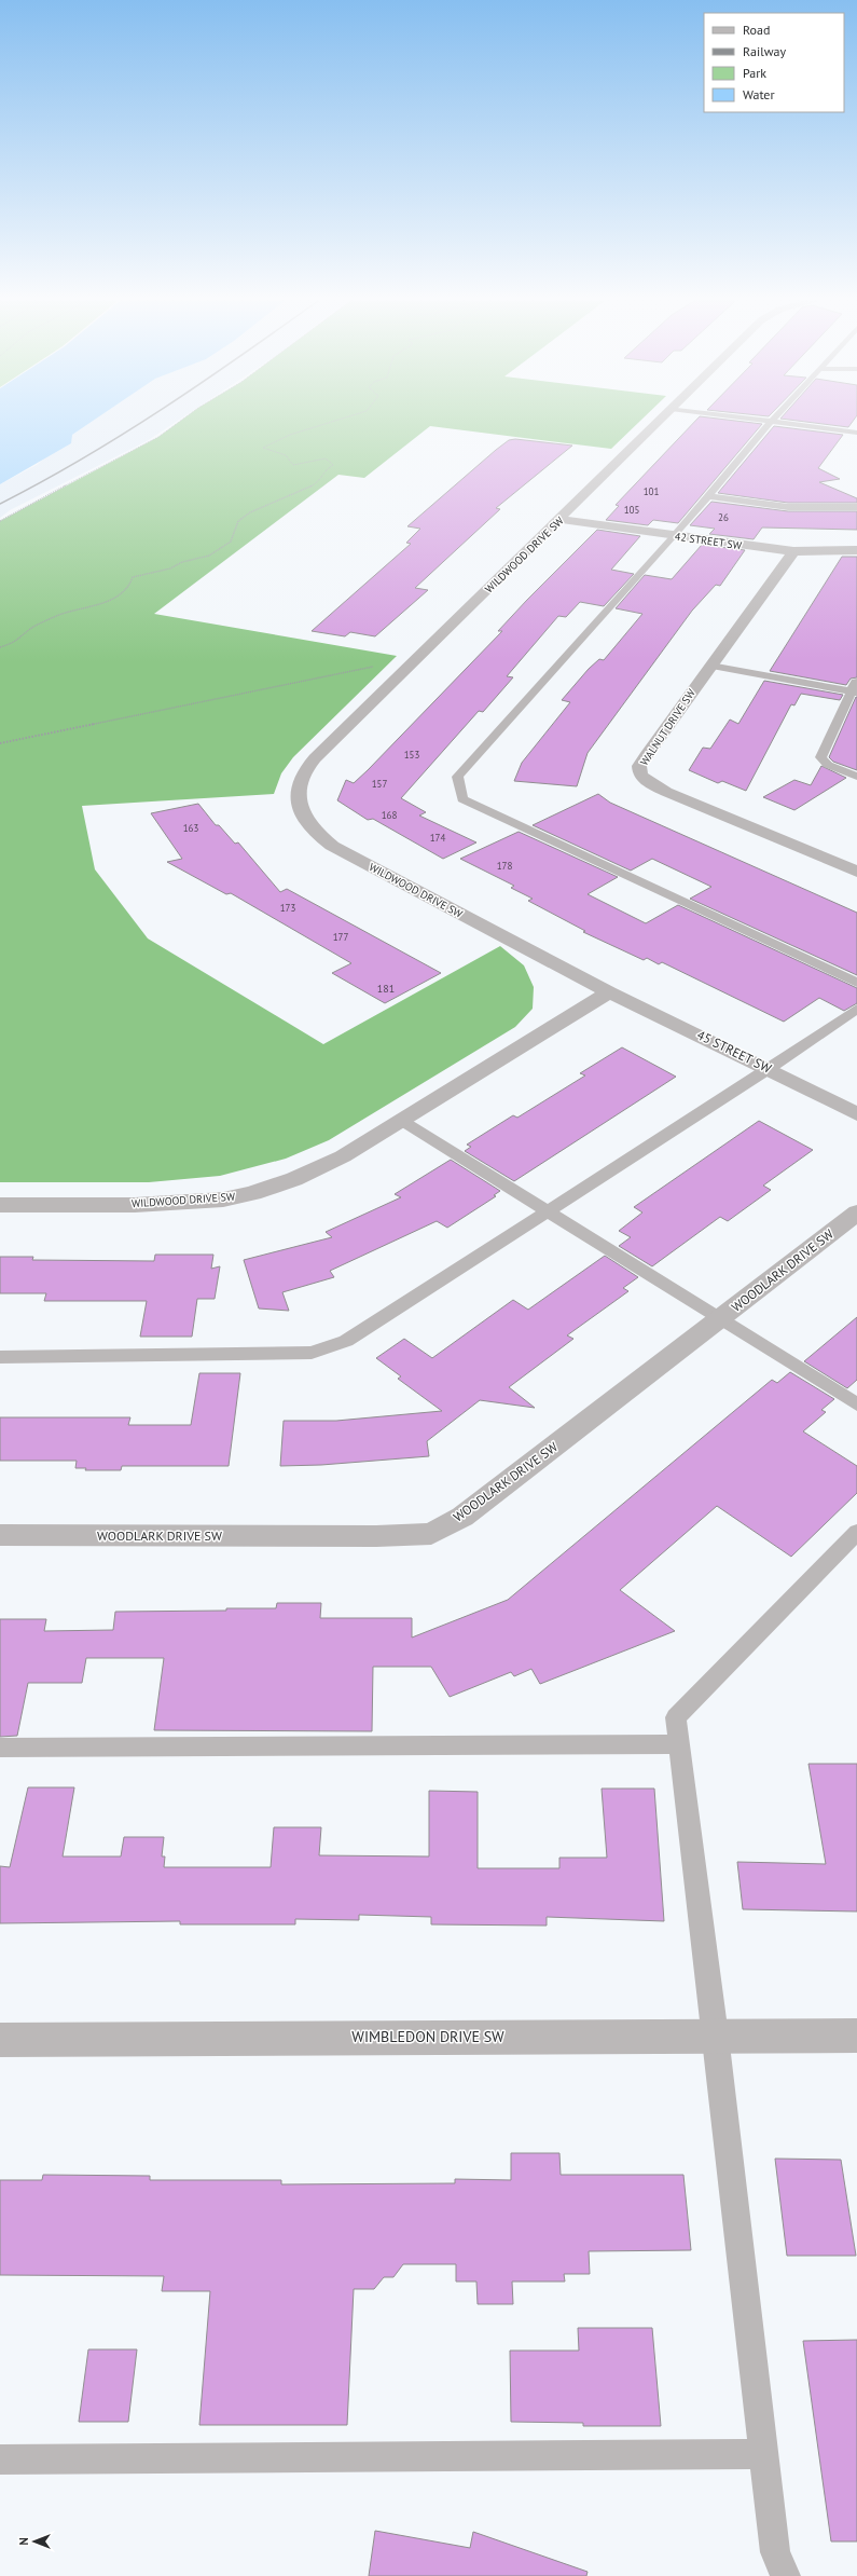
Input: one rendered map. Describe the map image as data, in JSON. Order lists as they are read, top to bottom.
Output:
{
  "streets": {
    "street": [
      "42 STREET SW",
      "WILDWOOD DRIVE SW",
      "WALNUT DRIVE SW",
      "45 STREET SW",
      "WOODLARK DRIVE SW",
      "WIMBLEDON DRIVE SW"
    ]
  },
  "crossings": [
    ["42 STREET SW", "WILDWOOD DRIVE SW"],
    ["42 STREET SW", "WALNUT DRIVE SW"],
    ["WILDWOOD DRIVE SW", "45 STREET SW"]
  ],
  "house_numbers": [
    "101",
    "105",
    "26",
    "153",
    "157",
    "168",
    "163",
    "174",
    "178",
    "173",
    "177",
    "181"
  ],
  "legend": [
    "Road",
    "Railway",
    "Park",
    "Water"
  ],
  "north": "left"
}
